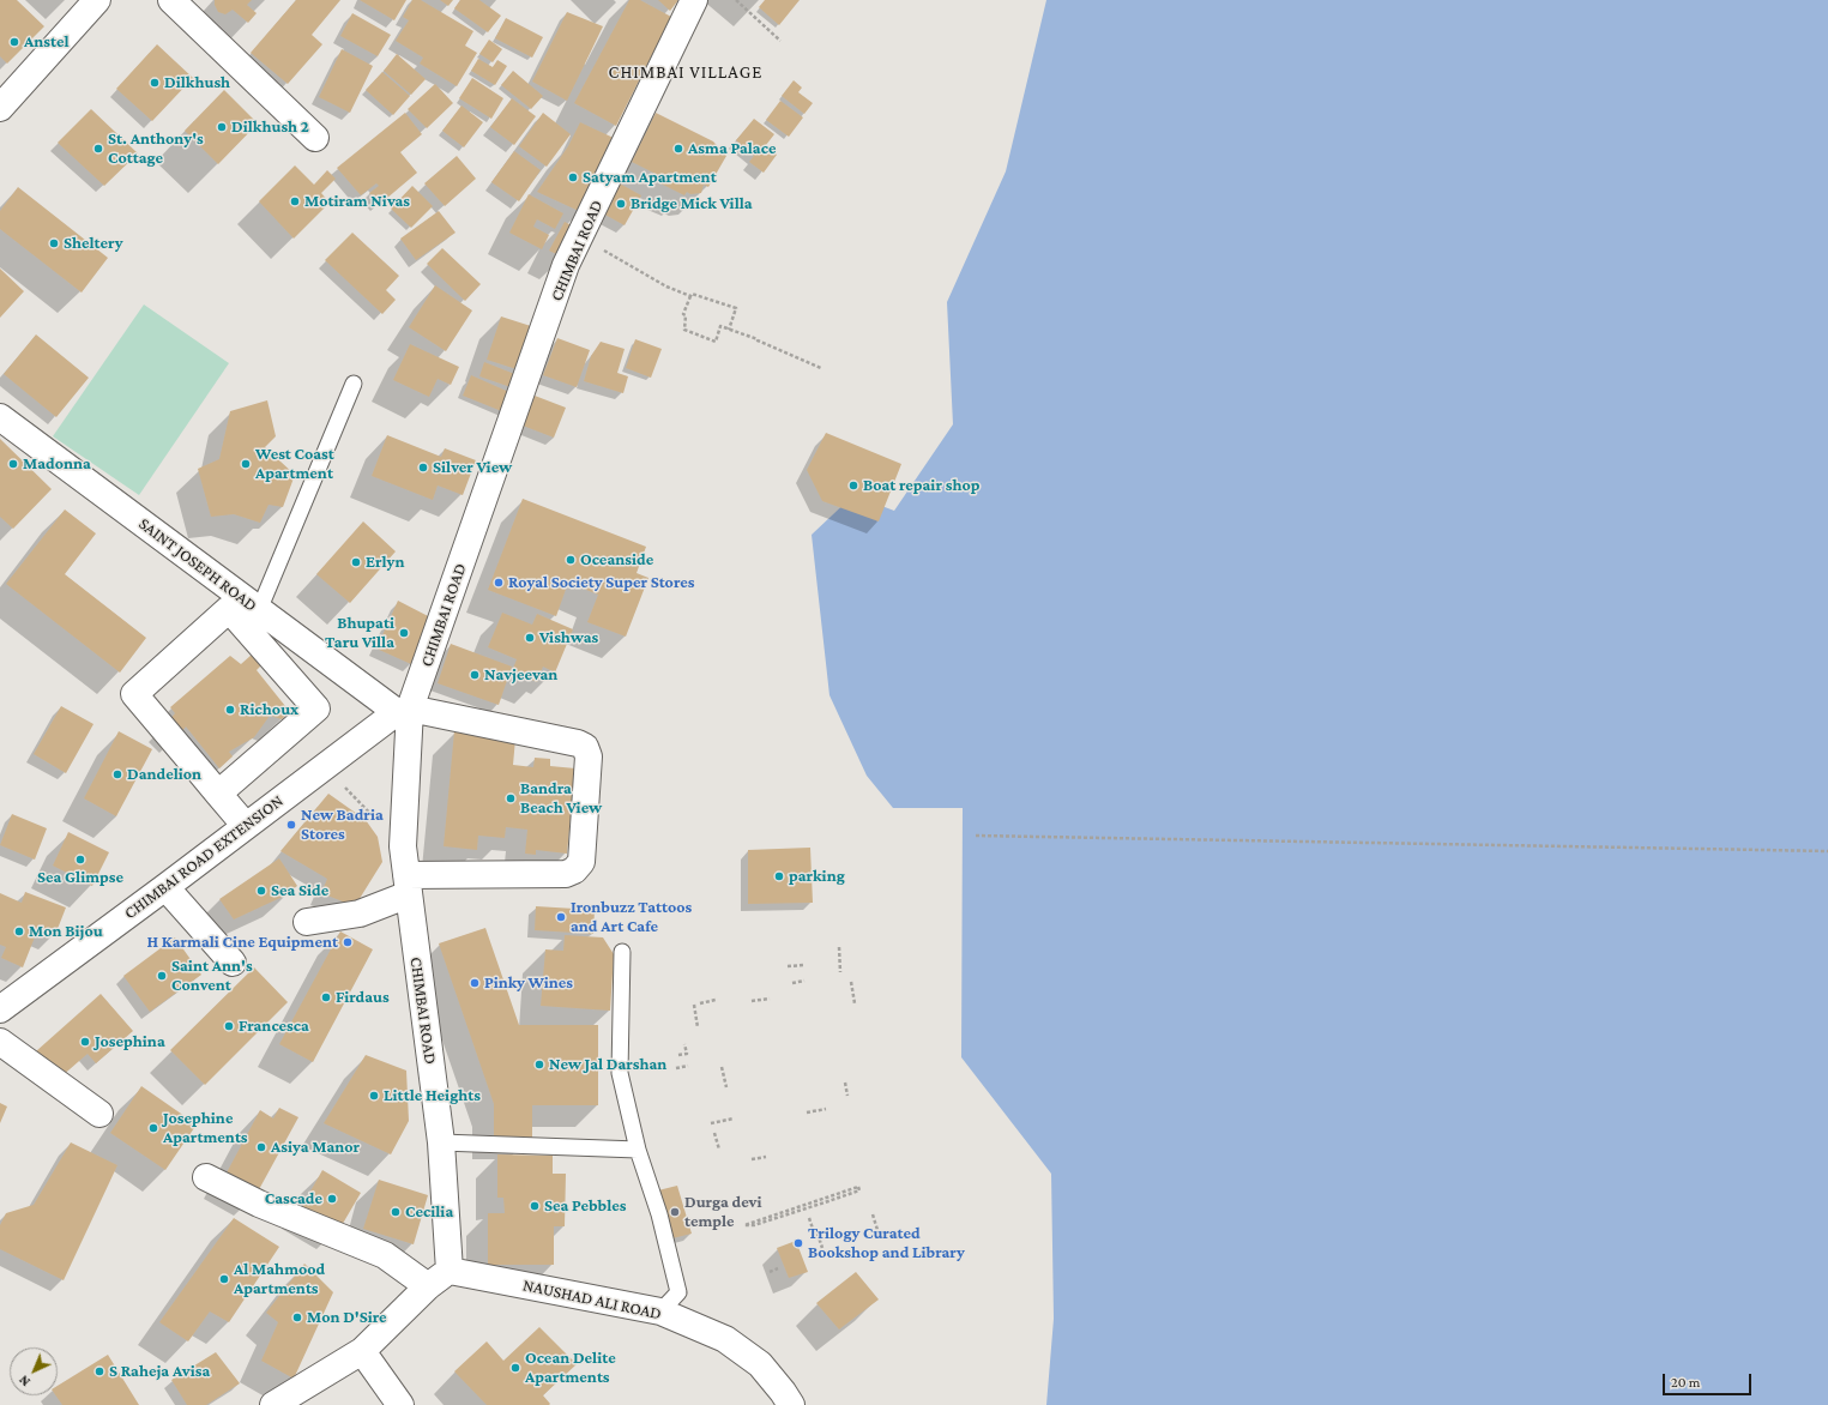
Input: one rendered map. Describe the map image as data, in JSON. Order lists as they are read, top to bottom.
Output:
{
  "streets": {
    "street": [
      "CHIMBAI ROAD",
      "SAINT JOSEPH ROAD",
      "CHIMBAI ROAD EXTENSION",
      "NAUSHAD ALI ROAD"
    ]
  },
  "crossings": [
    ["CHIMBAI ROAD", "SAINT JOSEPH ROAD"],
    ["CHIMBAI ROAD", "CHIMBAI ROAD EXTENSION"],
    ["CHIMBAI ROAD", "NAUSHAD ALI ROAD"],
    ["SAINT JOSEPH ROAD", "CHIMBAI ROAD EXTENSION"]
  ],
  "districts": ["CHIMBAI VILLAGE"],
  "places": [
    "Anstel",
    "Dilkhush",
    "Dilkhush 2",
    "St. Anthony's Cottage",
    "Asma Palace",
    "Satyam Apartment",
    "Motiram Nivas",
    "Bridge Mick Villa",
    "Sheltery",
    "Madonna",
    "West Coast Apartment",
    "Silver View",
    "Boat repair shop",
    "Oceanside",
    "Erlyn",
    "Royal Society Super Stores",
    "Bhupati Taru Villa",
    "Vishwas",
    "Navjeevan",
    "Richoux",
    "Dandelion",
    "Bandra Beach View",
    "New Badria Stores",
    "Sea Glimpse",
    "parking",
    "Sea Side",
    "Ironbuzz Tattoos and Art Cafe",
    "Mon Bijou",
    "H Karmali Cine Equipment",
    "Saint Ann's Convent",
    "Pinky Wines",
    "Firdaus",
    "Francesca",
    "Josephina",
    "New Jal Darshan",
    "Little Heights",
    "Josephine Apartments",
    "Asiya Manor",
    "Cascade",
    "Sea Pebbles",
    "Cecilia",
    "Durga devi temple",
    "Trilogy Curated Bookshop and Library",
    "Al Mahmood Apartments",
    "Mon D'Sire",
    "Ocean Delite Apartments",
    "S Raheja Avisa"
  ],
  "scale_bar": "20 m",
  "north": "bottom left"
}
